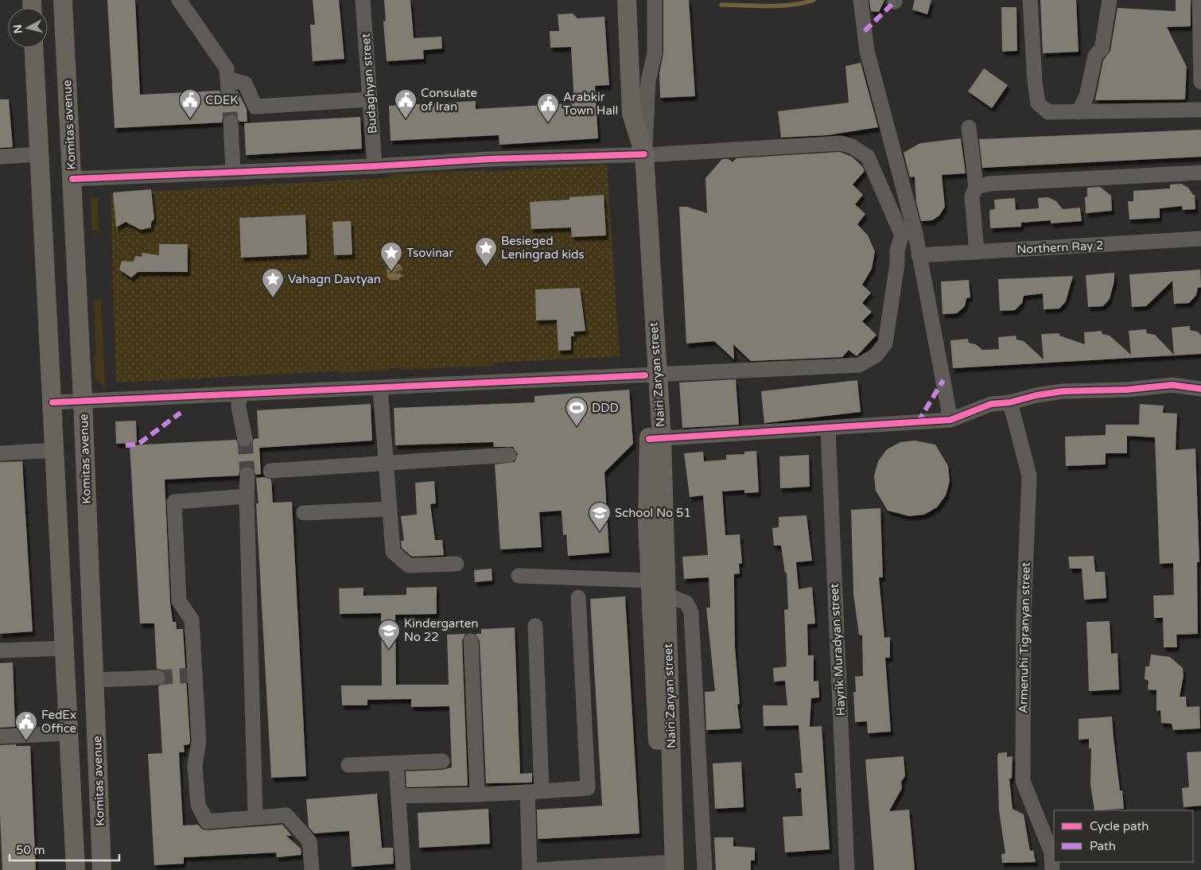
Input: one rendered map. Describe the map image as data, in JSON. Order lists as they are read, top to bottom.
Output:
{
  "streets": {
    "main road": ["Komitas avenue", "Nairi Zaryan street"],
    "street": [
      "Budaghyan street",
      "Northern Ray 2",
      "Armenuhi Tigranyan street",
      "Hayrik Muradyan street"
    ]
  },
  "places": {
    "public building": [
      "CDEK",
      "Consulate of Iran",
      "Arabkir Town Hall",
      "FedEx Office"
    ],
    "place": ["Besieged Leningrad kids", "Tsovinar", "Vahagn Davtyan"],
    "sports": ["DDD"],
    "school or university": ["School No 51", "Kindergarten No 22"]
  },
  "legend": ["Cycle path", "Path"],
  "scale_bar": "50 m",
  "north": "left"
}
